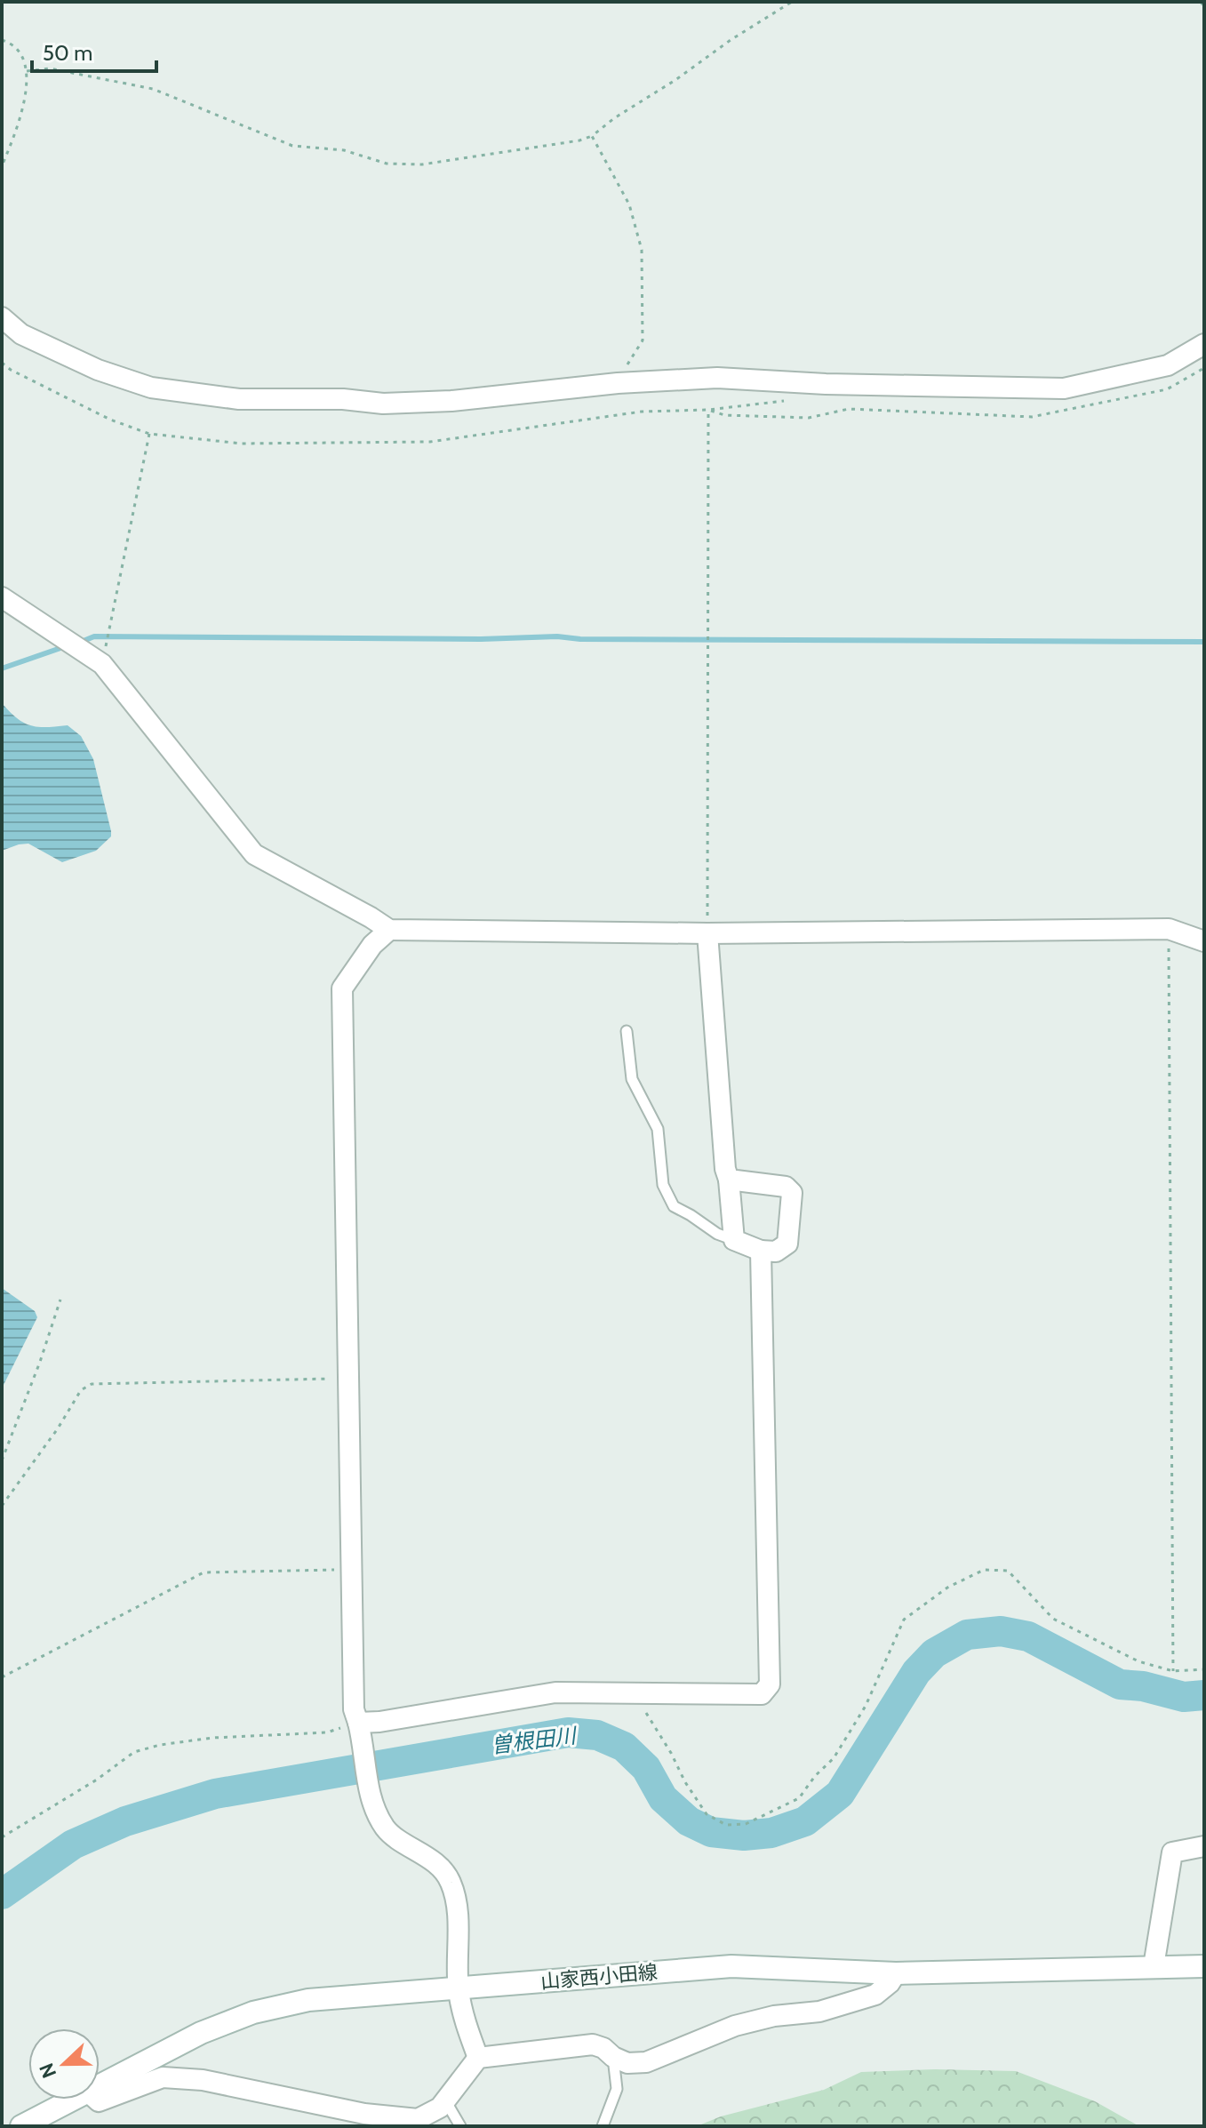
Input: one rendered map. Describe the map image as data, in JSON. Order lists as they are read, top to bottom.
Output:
{
  "streets": {
    "main road": ["山家西小田線"]
  },
  "water": ["曽根田川"],
  "scale_bar": "50 m",
  "north": "left"
}
